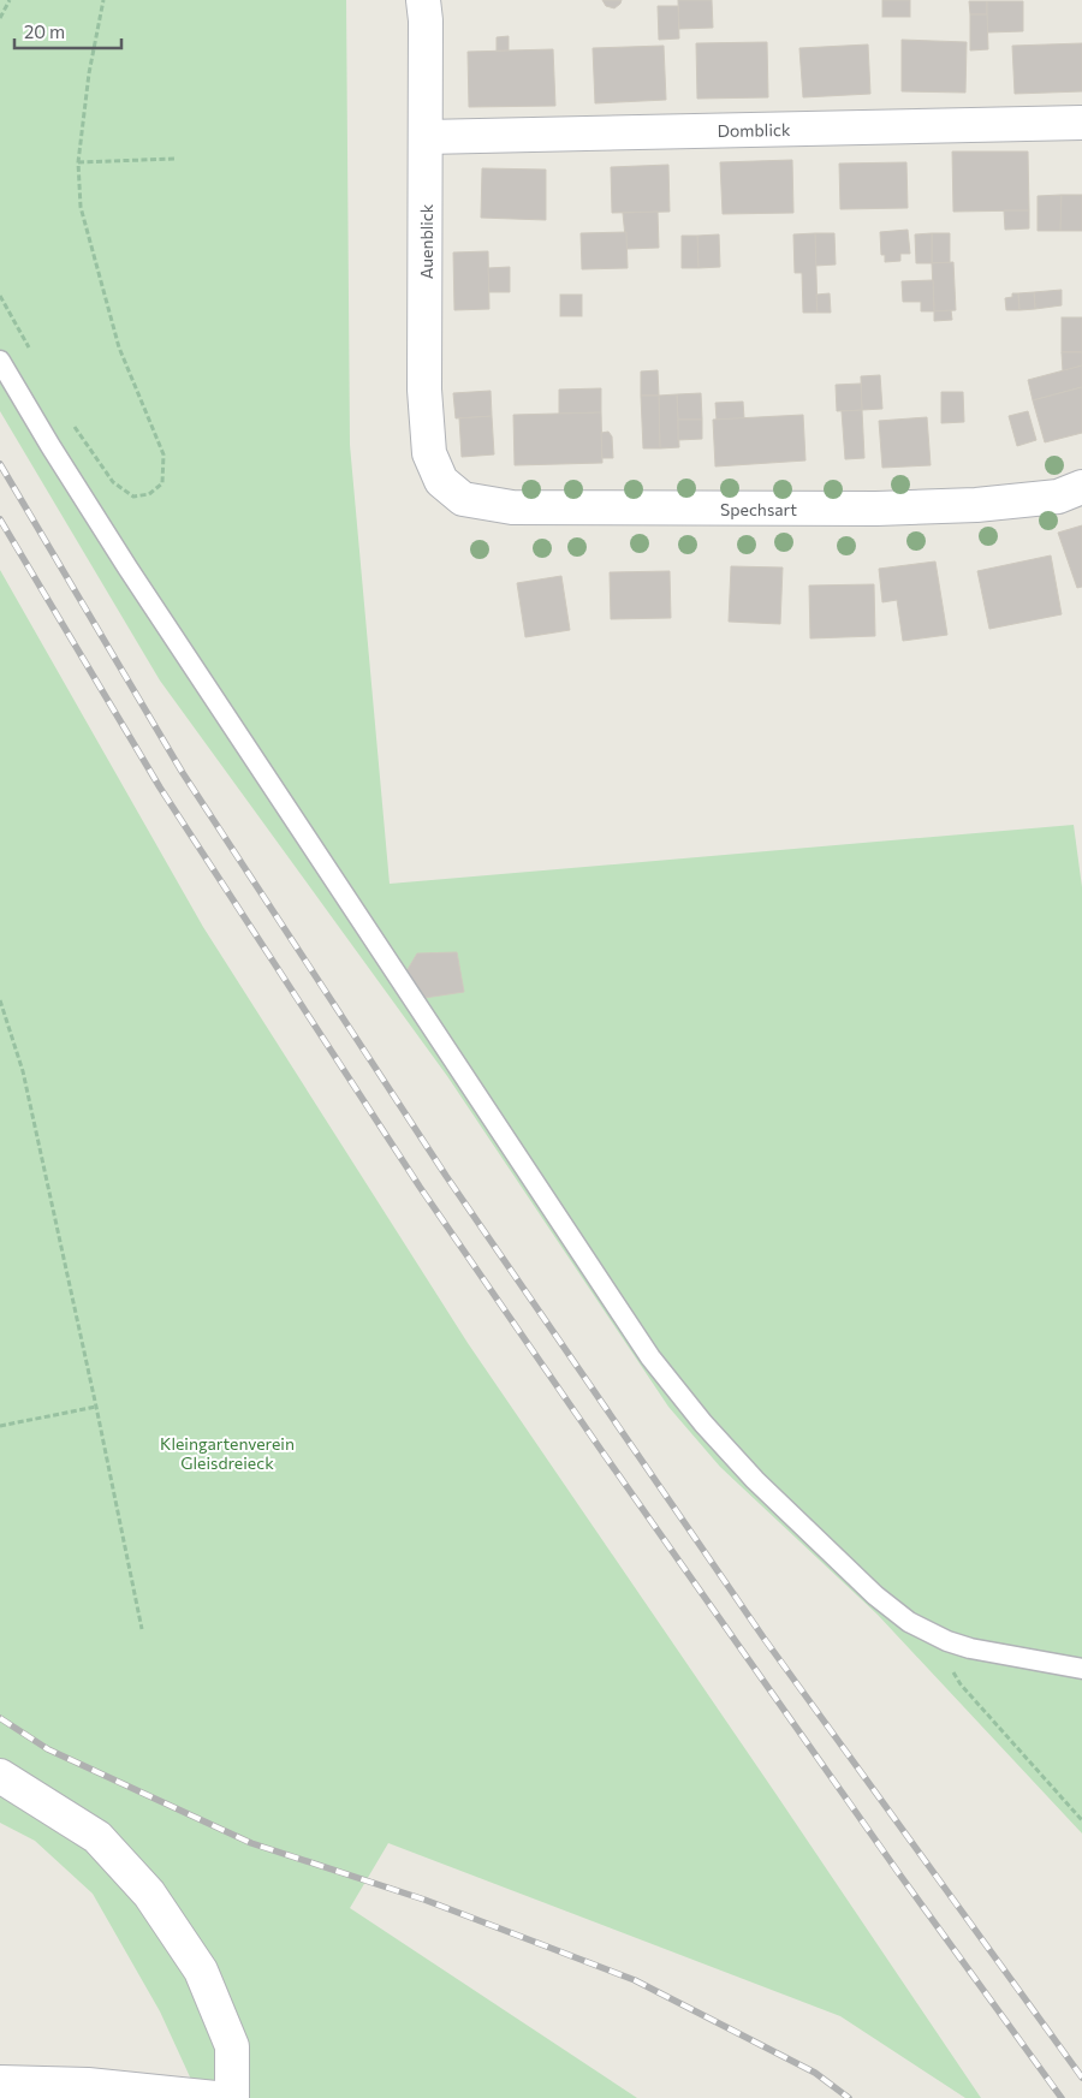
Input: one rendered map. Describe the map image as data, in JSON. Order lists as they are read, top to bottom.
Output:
{
  "streets": {
    "street": ["Domblick", "Auenblick", "Spechsart"]
  },
  "crossings": [
    ["Domblick", "Auenblick"],
    ["Auenblick", "Spechsart"]
  ],
  "parks": ["Kleingartenverein Gleisdreieck"],
  "scale_bar": "20 m"
}
